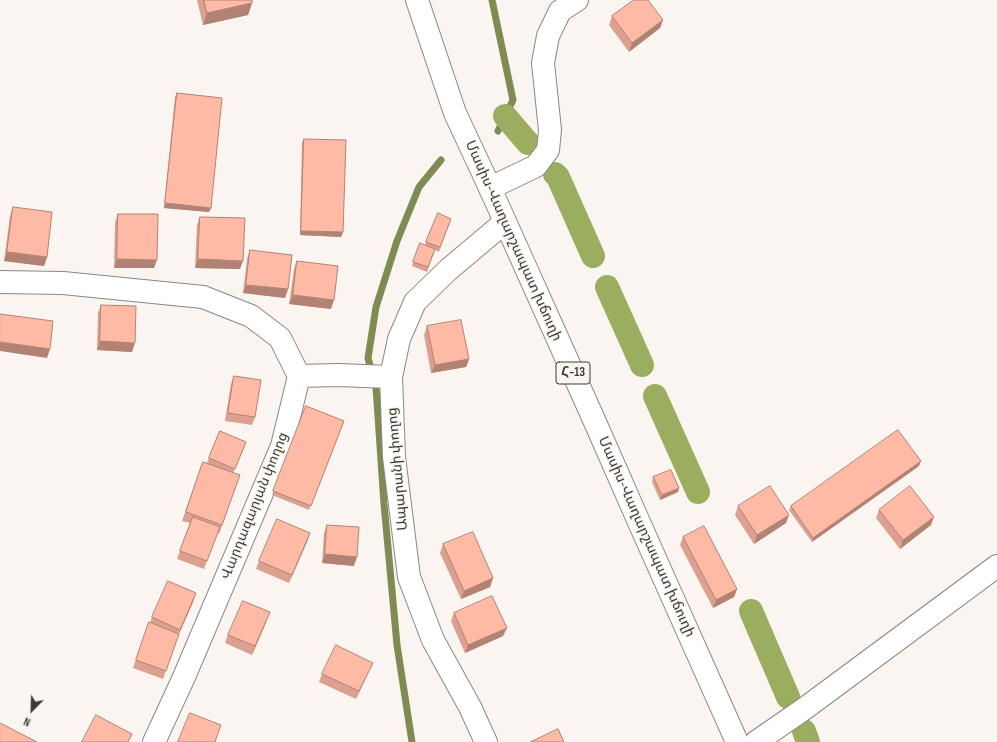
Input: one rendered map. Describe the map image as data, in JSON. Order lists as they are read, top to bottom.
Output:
{
  "streets": {
    "street": [
      "Մասիս-Վաղարշապատ խճուղի",
      "Հ-13",
      "Ապարանի փողոց",
      "Վարդազարյան փողոց"
    ]
  },
  "crossings": [
    ["Մասիս-Վաղարշապատ խճուղի", "Ապարանի փողոց"]
  ],
  "north": "bottom left"
}
